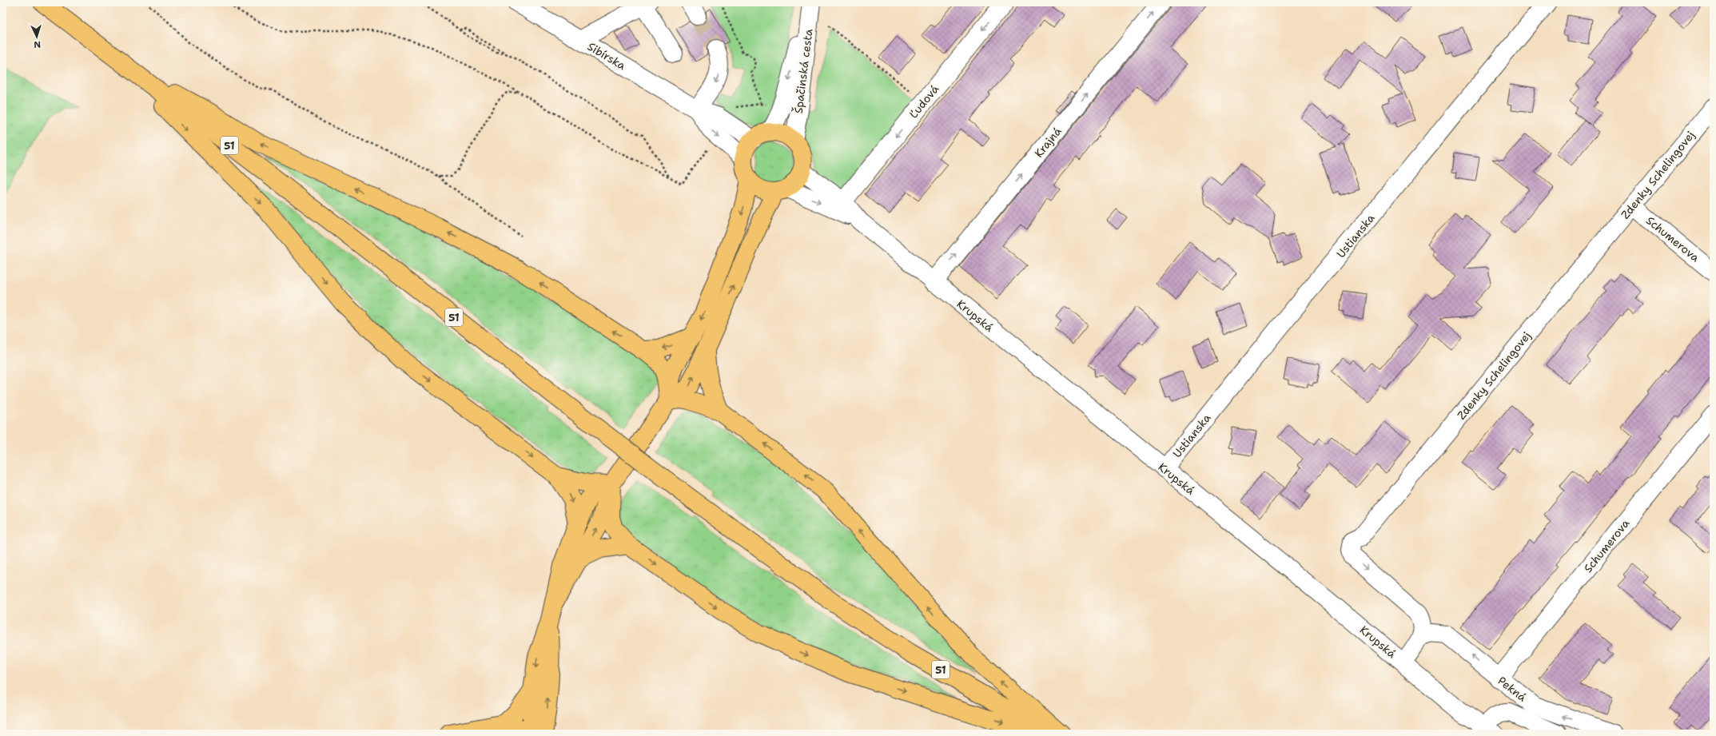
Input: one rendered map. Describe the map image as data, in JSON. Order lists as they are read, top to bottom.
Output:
{
  "streets": {
    "main road": ["51"],
    "street": [
      "Sibírska",
      "Špačinská cesta",
      "Ľudová",
      "Krajná",
      "Zdenky Schelingovej",
      "Ustianska",
      "Schumerova",
      "Krupská",
      "Pekná"
    ]
  },
  "crossings": [
    ["Sibírska", "Špačinská cesta"],
    ["Sibírska", "Krupská"],
    ["Špačinská cesta", "Krupská"],
    ["Ľudová", "Krupská"],
    ["Krajná", "Krupská"],
    ["Zdenky Schelingovej", "Schumerova"],
    ["Zdenky Schelingovej", "Pekná"],
    ["Ustianska", "Krupská"],
    ["Schumerova", "Pekná"]
  ],
  "one_way": [
    "Ľudová",
    "Krajná",
    "Zdenky Schelingovej",
    "Pekná"
  ],
  "north": "bottom"
}
